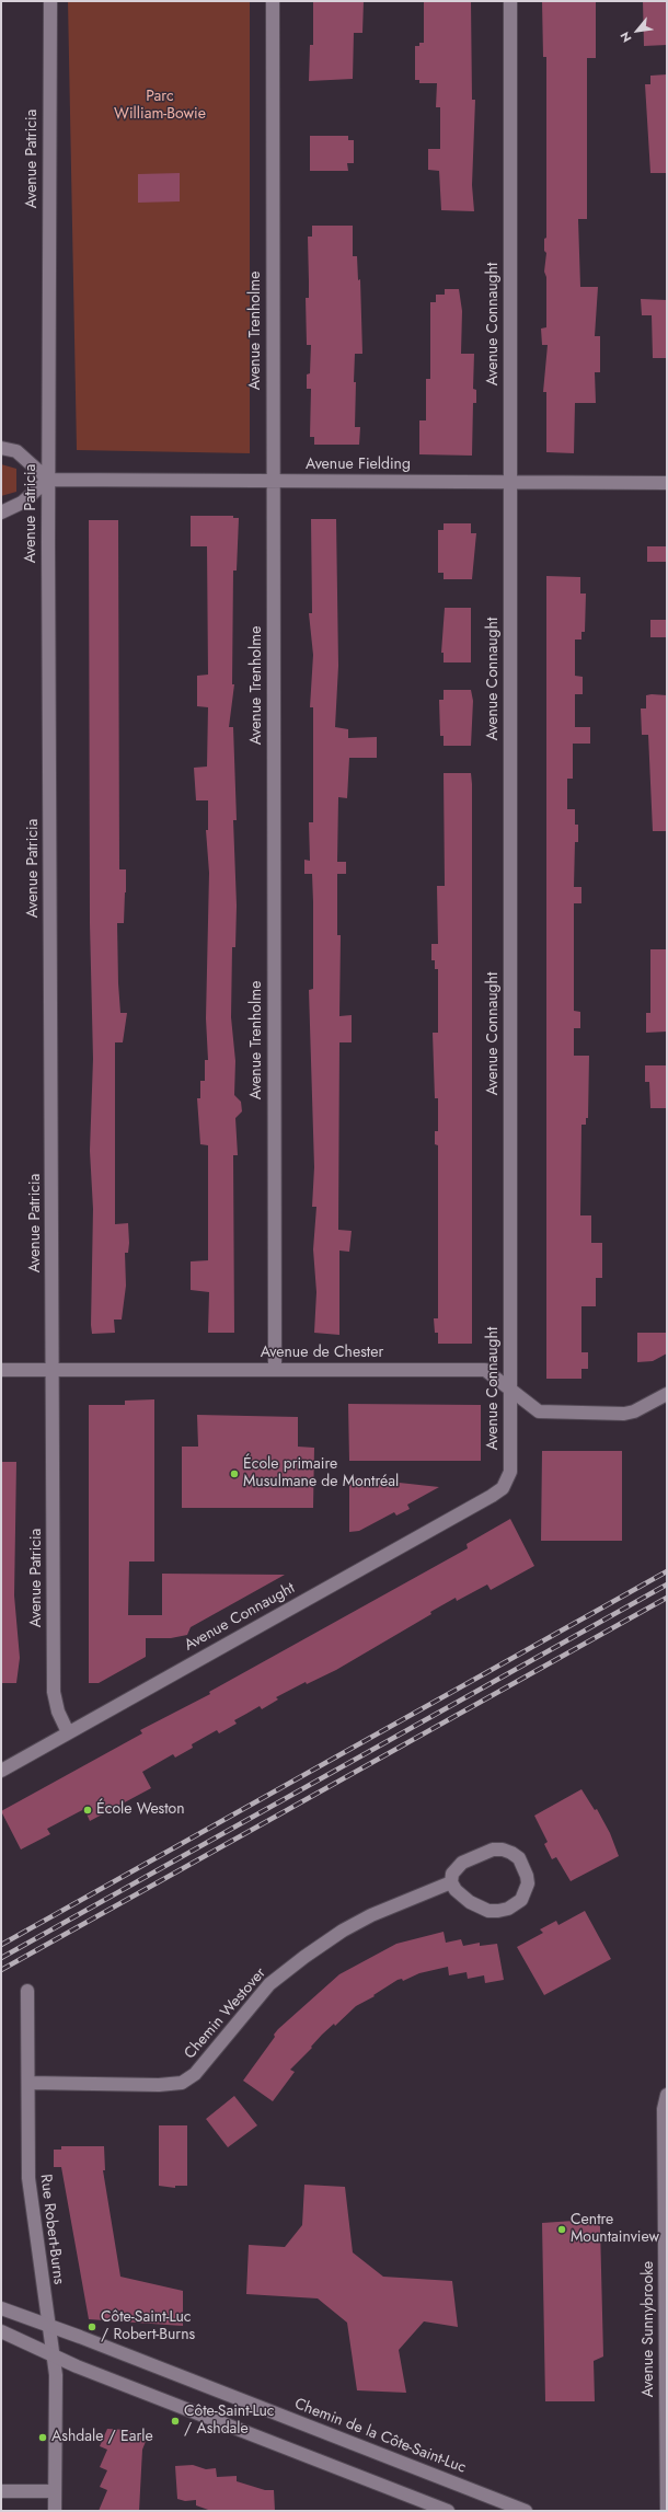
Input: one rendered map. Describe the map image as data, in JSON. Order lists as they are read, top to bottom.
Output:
{
  "streets": {
    "street": [
      "Avenue Patricia",
      "Avenue Connaught",
      "Avenue Trenholme",
      "Avenue Fielding",
      "Avenue de Chester",
      "Chemin Westover",
      "Rue Robert-Burns",
      "Avenue Sunnybrooke",
      "Chemin de la Côte-Saint-Luc"
    ]
  },
  "crossings": [
    ["Avenue Patricia", "Avenue Connaught"],
    ["Avenue Patricia", "Avenue Fielding"],
    ["Avenue Patricia", "Avenue de Chester"],
    ["Avenue Connaught", "Avenue Fielding"],
    ["Avenue Connaught", "Avenue de Chester"],
    ["Avenue Trenholme", "Avenue Fielding"],
    ["Avenue Trenholme", "Avenue de Chester"],
    ["Chemin Westover", "Rue Robert-Burns"],
    ["Rue Robert-Burns", "Chemin de la Côte-Saint-Luc"]
  ],
  "parks": ["Parc William-Bowie"],
  "places": [
    "École primaire Musulmane de Montréal",
    "École Weston",
    "Centre Mountainview",
    "Côte-Saint-Luc / Robert-Burns",
    "Côte-Saint-Luc / Ashdale",
    "Ashdale / Earle"
  ],
  "north": "bottom left"
}
